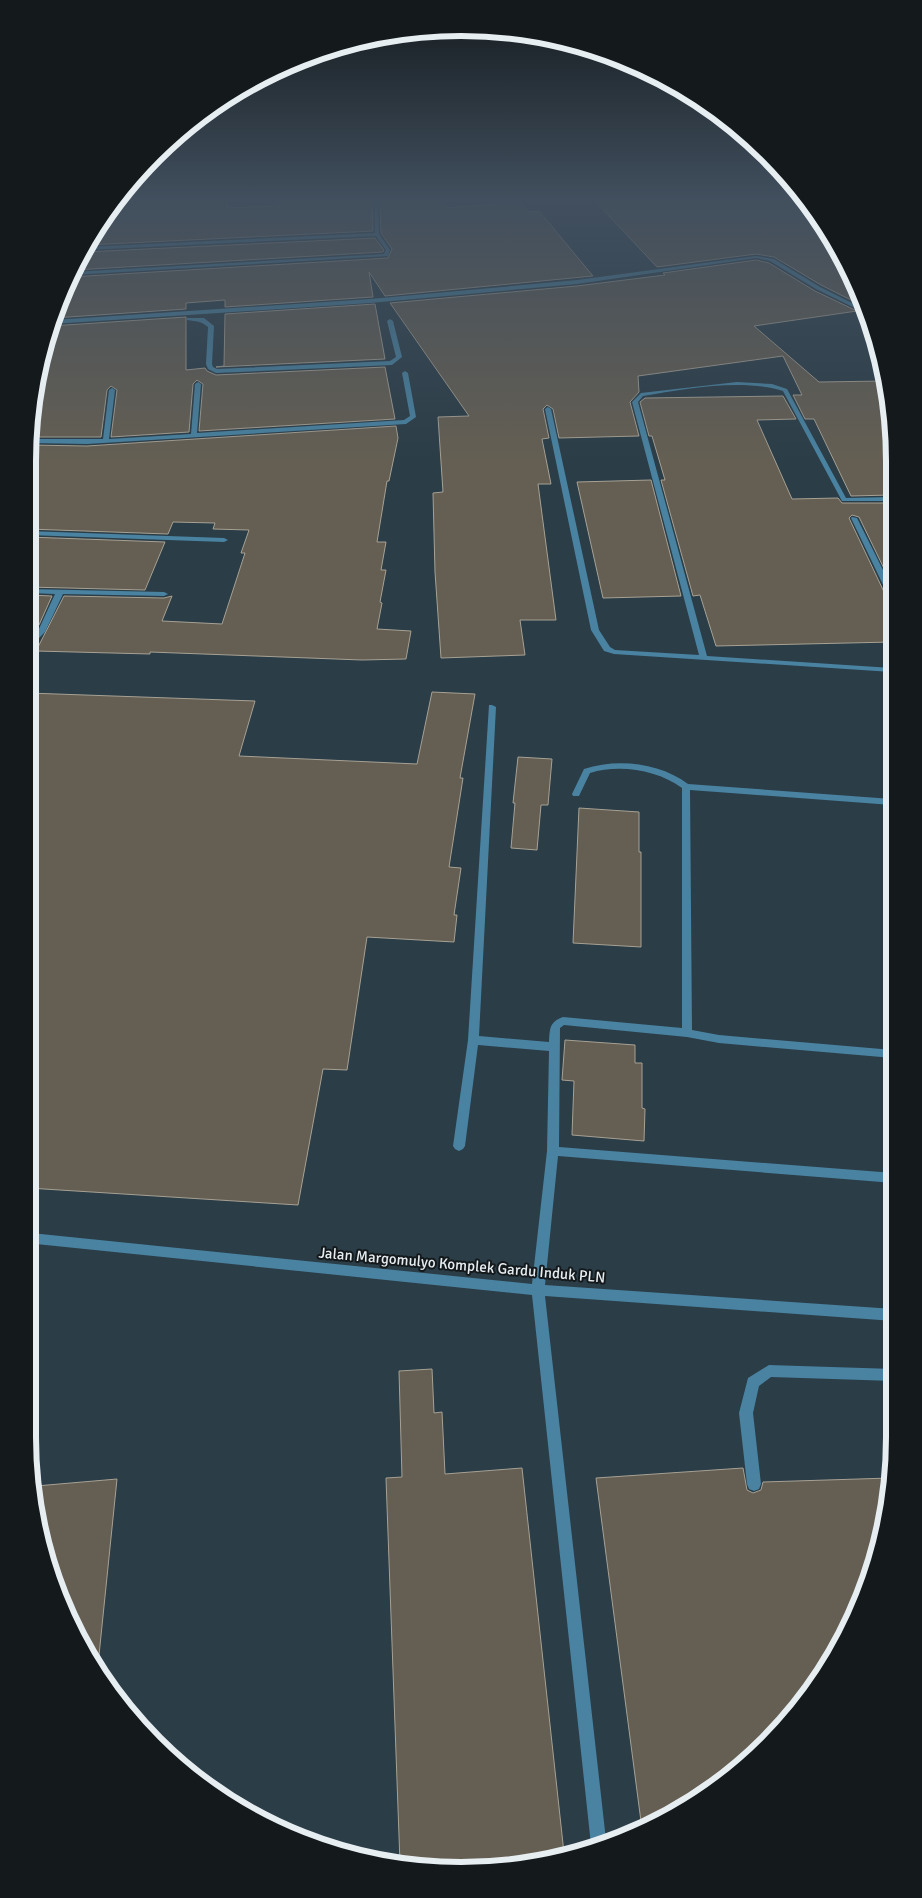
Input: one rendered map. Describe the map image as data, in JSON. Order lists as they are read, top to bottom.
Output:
{
  "streets": {
    "lane": ["Jalan Margomulyo Komplek Gardu Induk PLN"]
  }
}
